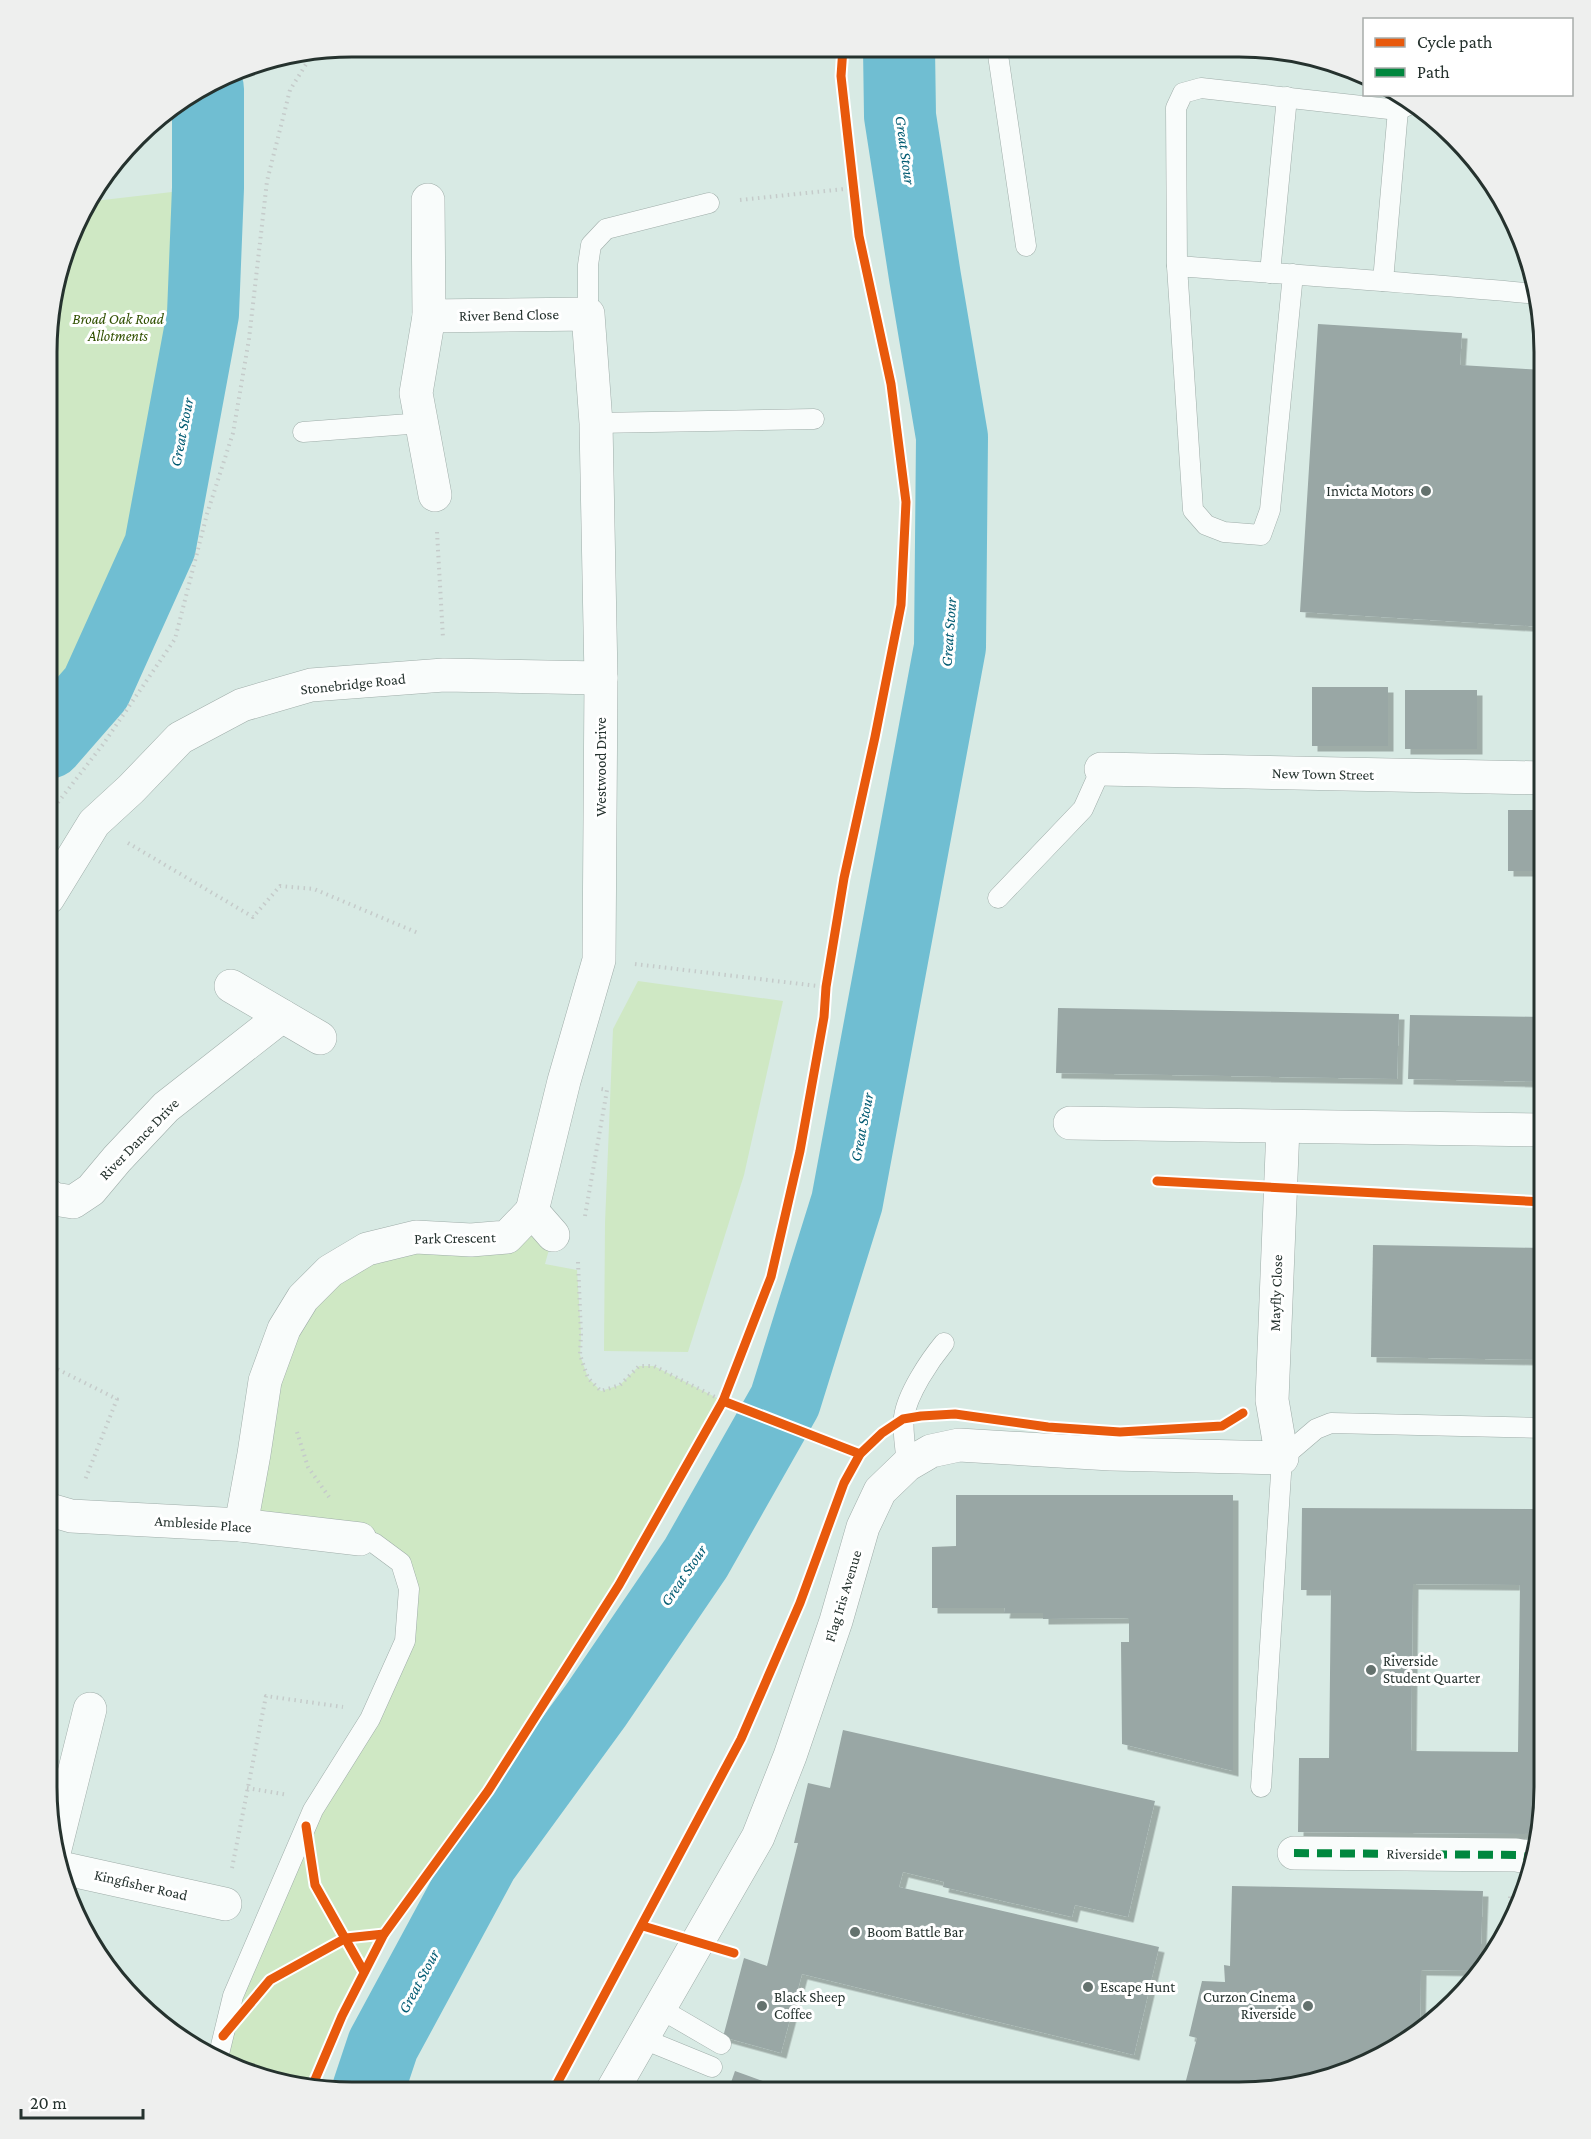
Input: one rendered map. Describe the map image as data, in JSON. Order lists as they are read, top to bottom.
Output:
{
  "streets": {
    "street": [
      "River Bend Close",
      "Stonebridge Road",
      "Westwood Drive",
      "New Town Street",
      "River Dance Drive",
      "Park Crescent",
      "Mayfly Close",
      "Ambleside Place",
      "Flag Iris Avenue",
      "Riverside",
      "Kingfisher Road"
    ]
  },
  "crossings": [
    ["River Bend Close", "Westwood Drive"],
    ["Stonebridge Road", "Westwood Drive"],
    ["Westwood Drive", "Park Crescent"],
    ["Park Crescent", "Ambleside Place"],
    ["Mayfly Close", "Flag Iris Avenue"]
  ],
  "water": ["Great Stour"],
  "parks": ["Broad Oak Road Allotments"],
  "places": [
    "Invicta Motors",
    "Riverside Student Quarter",
    "Boom Battle Bar",
    "Escape Hunt",
    "Black Sheep Coffee",
    "Curzon Cinema Riverside"
  ],
  "legend": ["Cycle path", "Path"],
  "scale_bar": "20 m"
}
